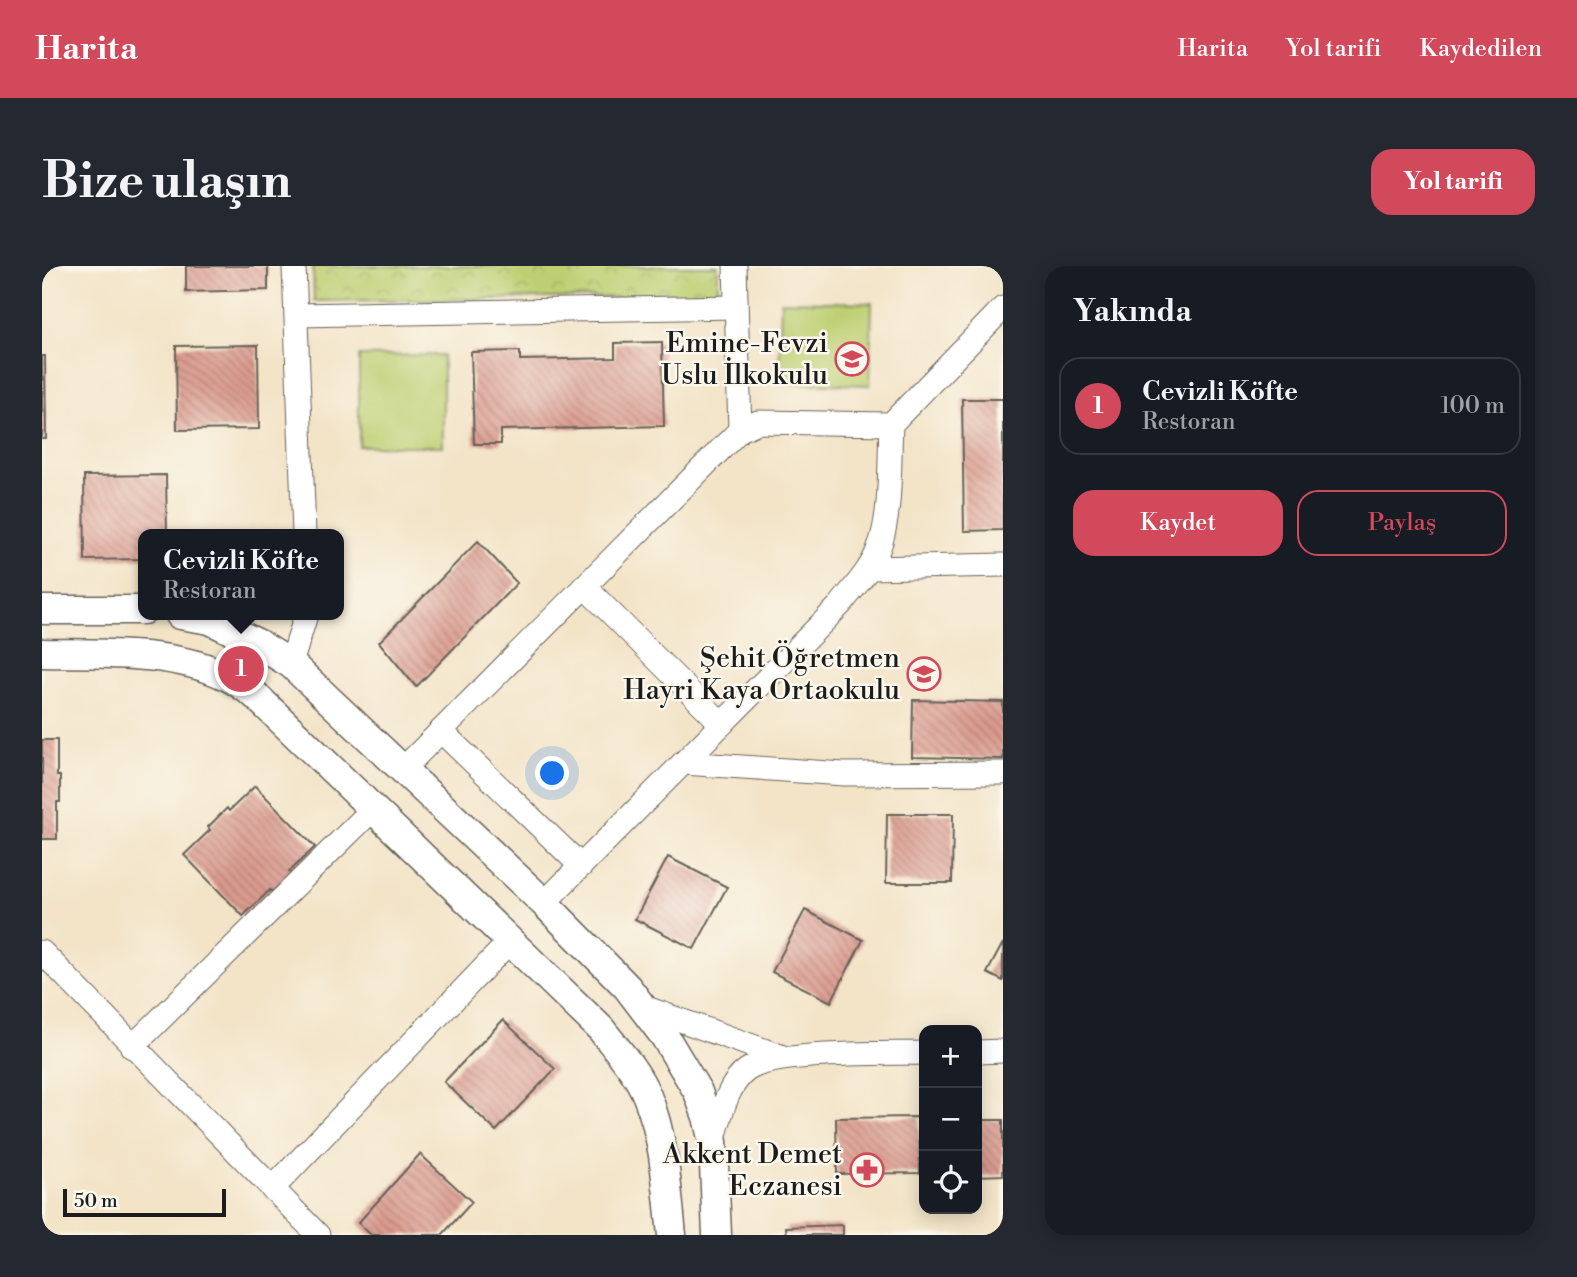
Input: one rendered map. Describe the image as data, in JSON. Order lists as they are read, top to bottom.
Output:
{
  "places": {
    "school or university": ["Emine-Fevzi Uslu İlkokulu", "Şehit Öğretmen Hayri Kaya Ortaokulu"],
    "pharmacy": ["Akkent Demet Eczanesi"]
  },
  "scale_bar": "50 m",
  "page": {
    "header": "Harita",
    "nav": ["Harita", "Yol tarifi", "Kaydedilen"],
    "buttons": [
      "Yol tarifi",
      ["Kaydet", "Paylaş"]
    ],
    "title": "Bize ulaşın",
    "heading": "Yakında",
    "list": [
      {
        "mark": "1",
        "name": "Cevizli Köfte",
        "note": "Restoran",
        "value": "100 m"
      }
    ],
    "popup": ["Cevizli Köfte", "Restoran"],
    "pins": "1",
    "map_buttons": ["+", "−"],
    "scale": "50 m"
  }
}
